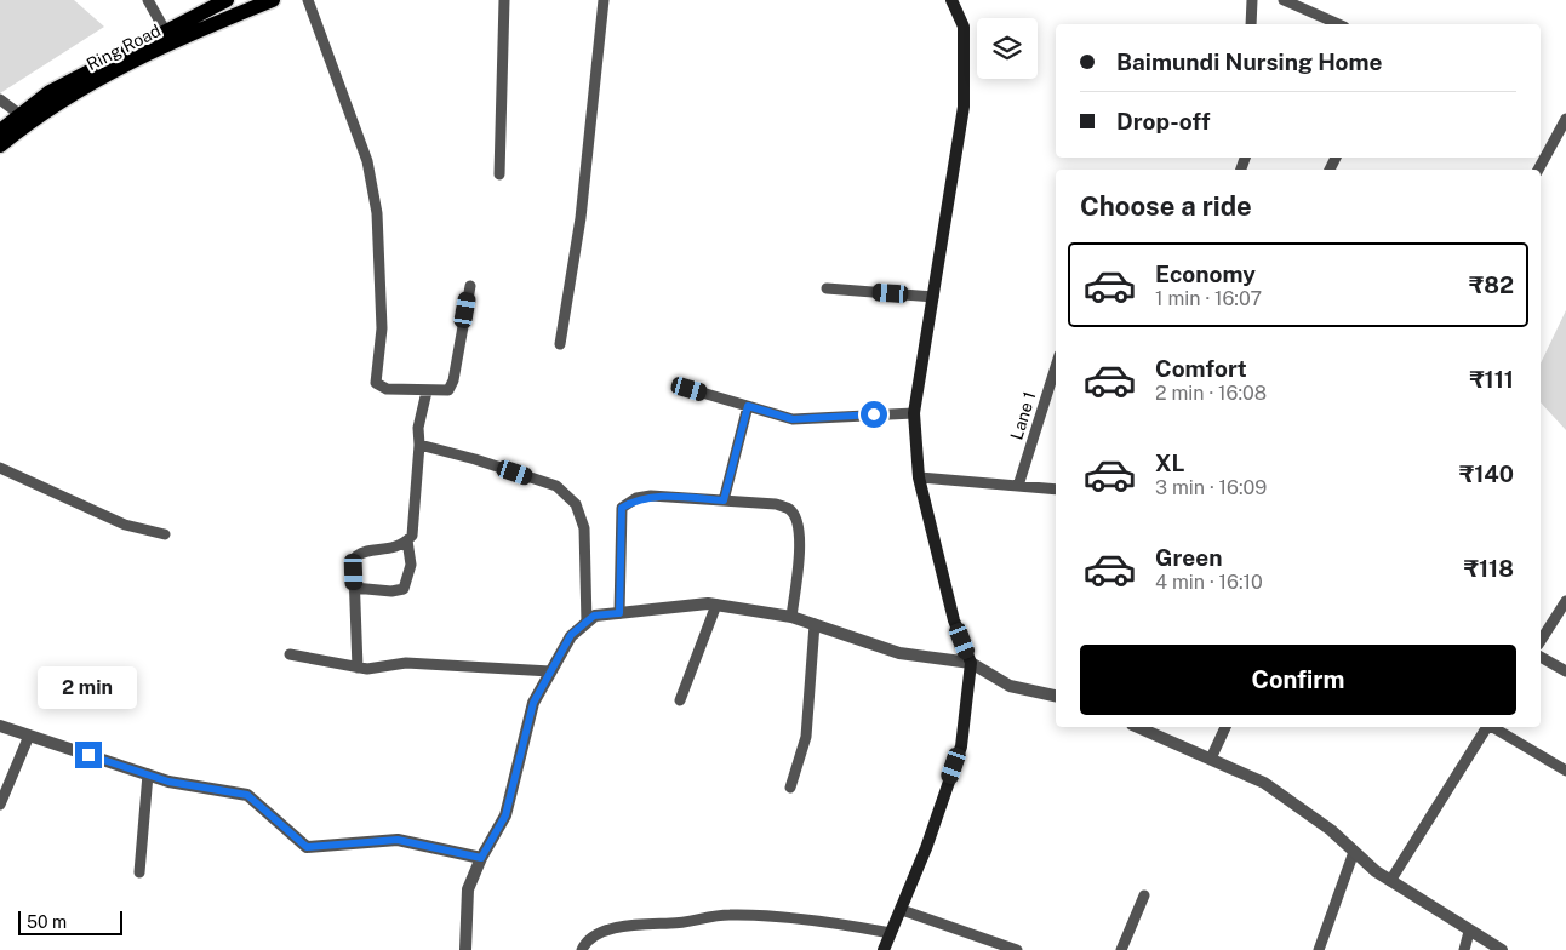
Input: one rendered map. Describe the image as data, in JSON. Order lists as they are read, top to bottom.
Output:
{
  "streets": {
    "main road": ["Ring Road"],
    "street": ["Lane 1"]
  },
  "scale_bar": "50 m",
  "page": {
    "banner": ["Baimundi Nursing Home", "Drop-off"],
    "heading": "Choose a ride",
    "list": [
      {
        "name": "Economy",
        "note": "1 min · 16:07",
        "value": "₹82"
      },
      {
        "name": "Comfort",
        "note": "2 min · 16:08",
        "value": "₹111"
      },
      {
        "name": "XL",
        "note": "3 min · 16:09",
        "value": "₹140"
      },
      {
        "name": "Green",
        "note": "4 min · 16:10",
        "value": "₹118"
      }
    ],
    "buttons": "Confirm",
    "bubble": "2 min",
    "scale": "50 m"
  }
}
